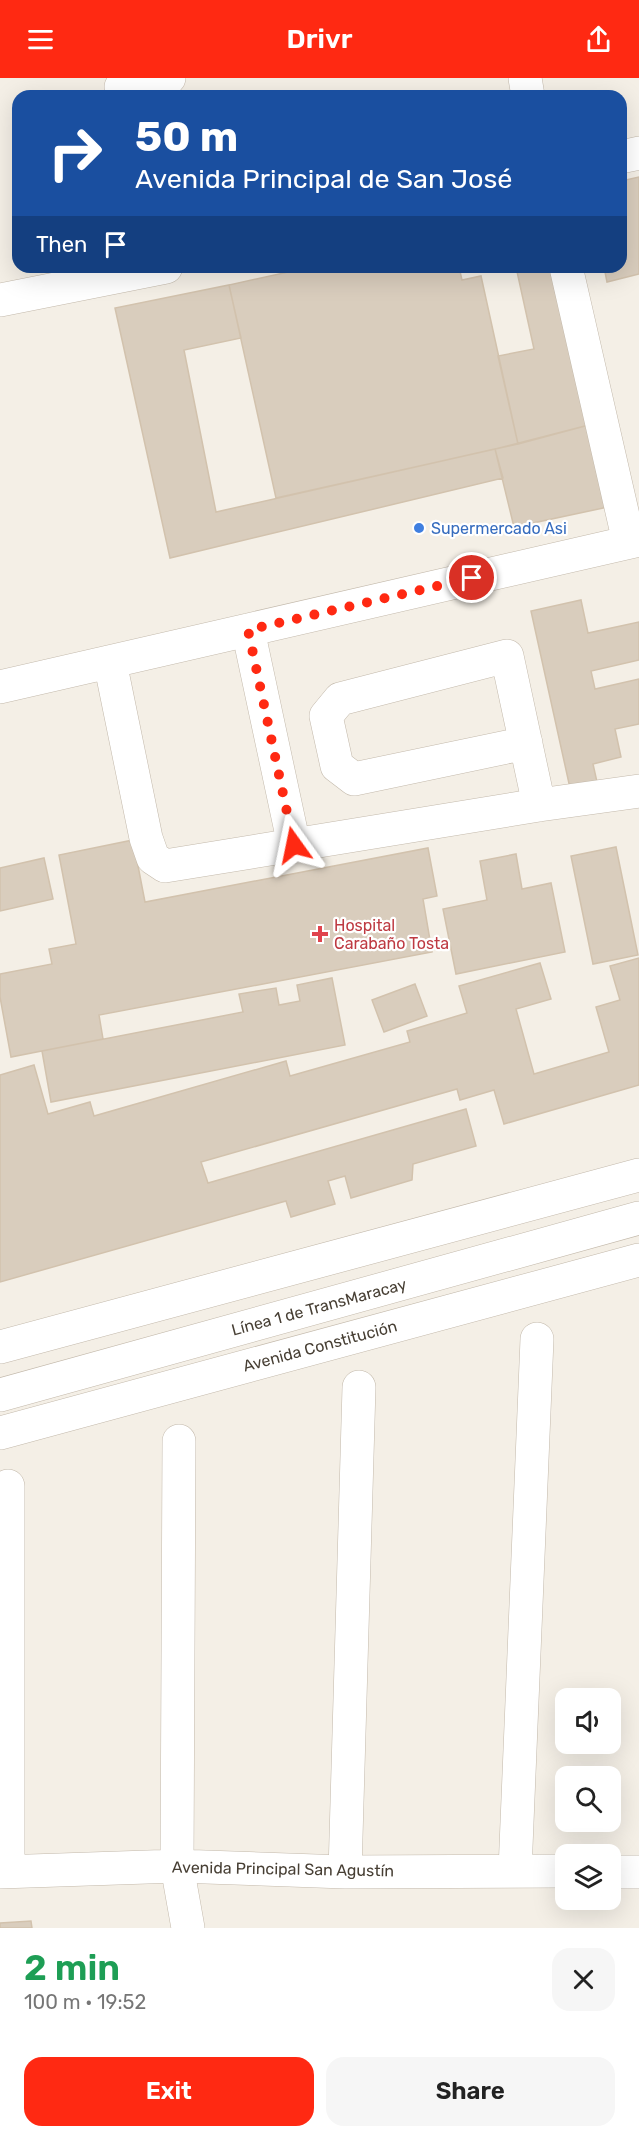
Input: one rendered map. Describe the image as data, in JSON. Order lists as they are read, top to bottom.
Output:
{
  "streets": {
    "street": ["Línea 1 de TransMaracay", "Avenida Constitución", "Avenida Principal San Agustín"]
  },
  "places": {
    "other": ["Supermercado Asi"],
    "health": ["Hospital Carabaño Tosta"]
  },
  "page": {
    "header": "Drivr",
    "turn": ["50 m", "Avenida Principal de San José"],
    "then": "Then",
    "heading": ["2 min", "100 m · 19:52"],
    "buttons": ["Exit", "Share"]
  }
}
